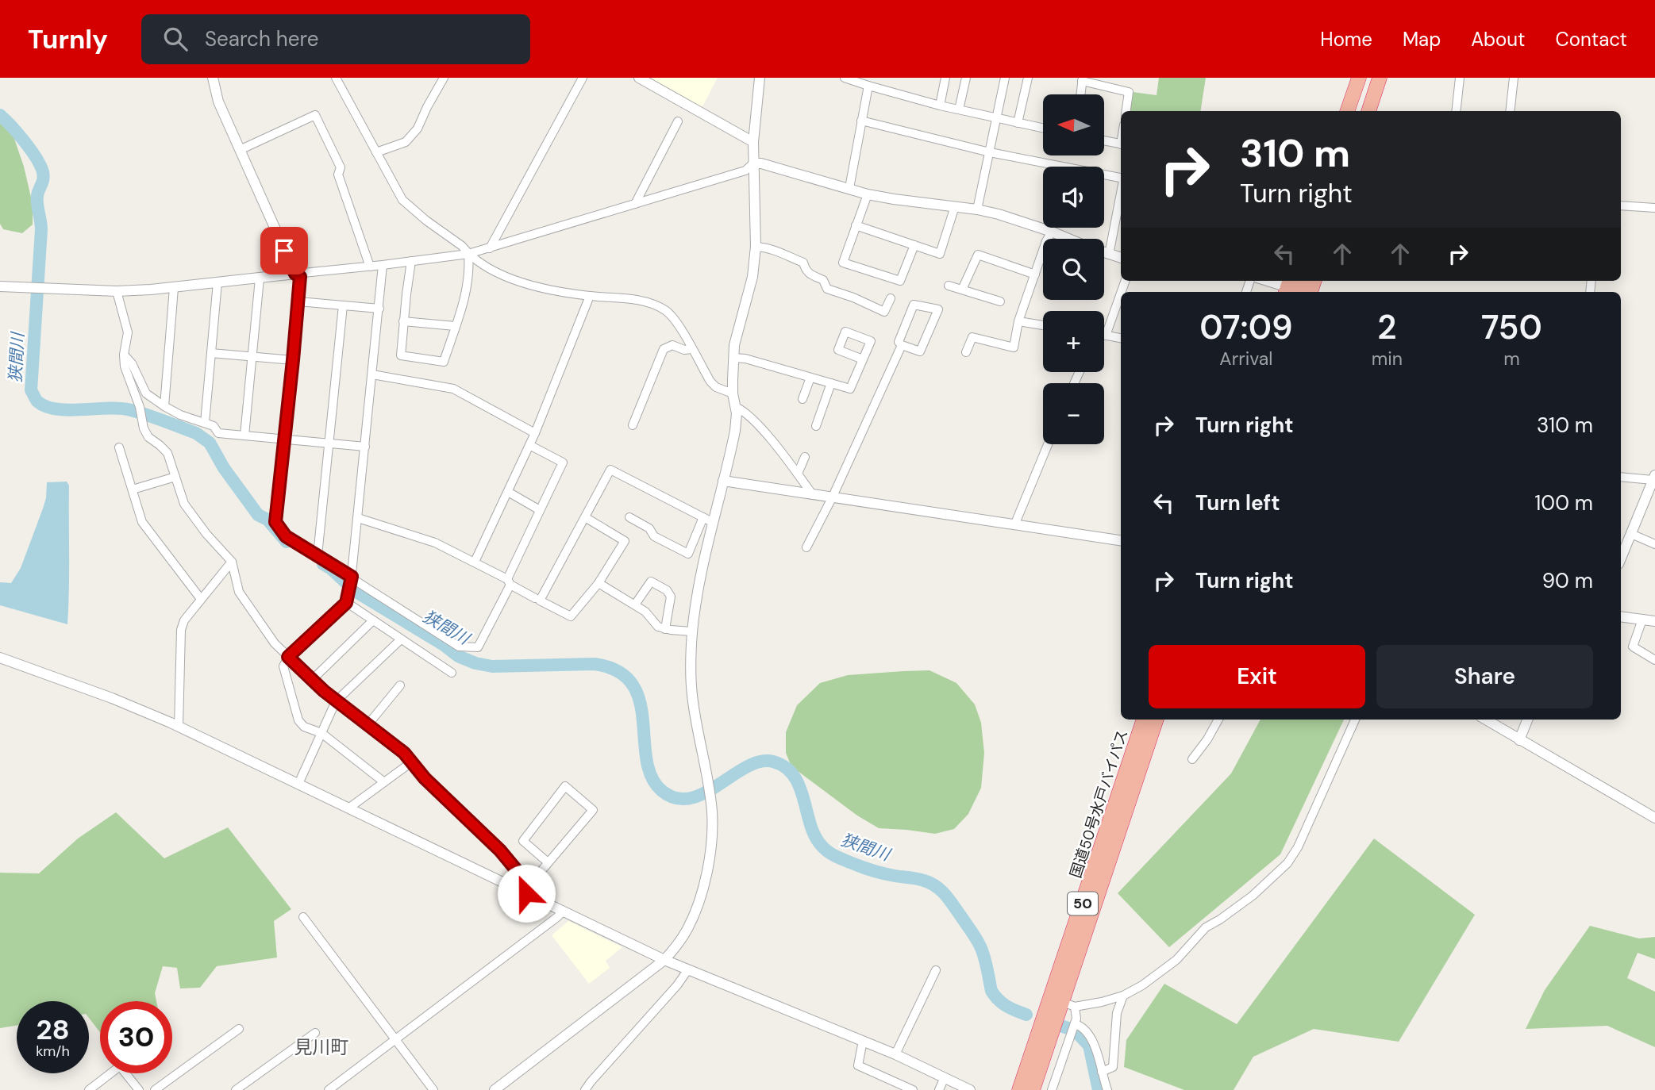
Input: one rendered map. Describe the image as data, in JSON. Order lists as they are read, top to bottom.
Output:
{
  "streets": {
    "highway": ["国道50号水戸バイパス", "50"]
  },
  "districts": ["見川町"],
  "water": ["狭間川"],
  "north": "left",
  "page": {
    "header": "Turnly",
    "search": "Search here",
    "nav": [
      "Home",
      "Map",
      "About",
      "Contact"
    ],
    "map_buttons": ["+", "−"],
    "turn": ["310 m", "Turn right"],
    "eta": [
      "07:09",
      "Arrival",
      "2",
      "min",
      "750",
      "m"
    ],
    "list": [
      {
        "name": "Turn right",
        "value": "310 m"
      },
      {
        "name": "Turn left",
        "value": "100 m"
      },
      {
        "name": "Turn right",
        "value": "90 m"
      }
    ],
    "buttons": ["Exit", "Share"],
    "speed": "28 km/h",
    "limit": "30"
  }
}
